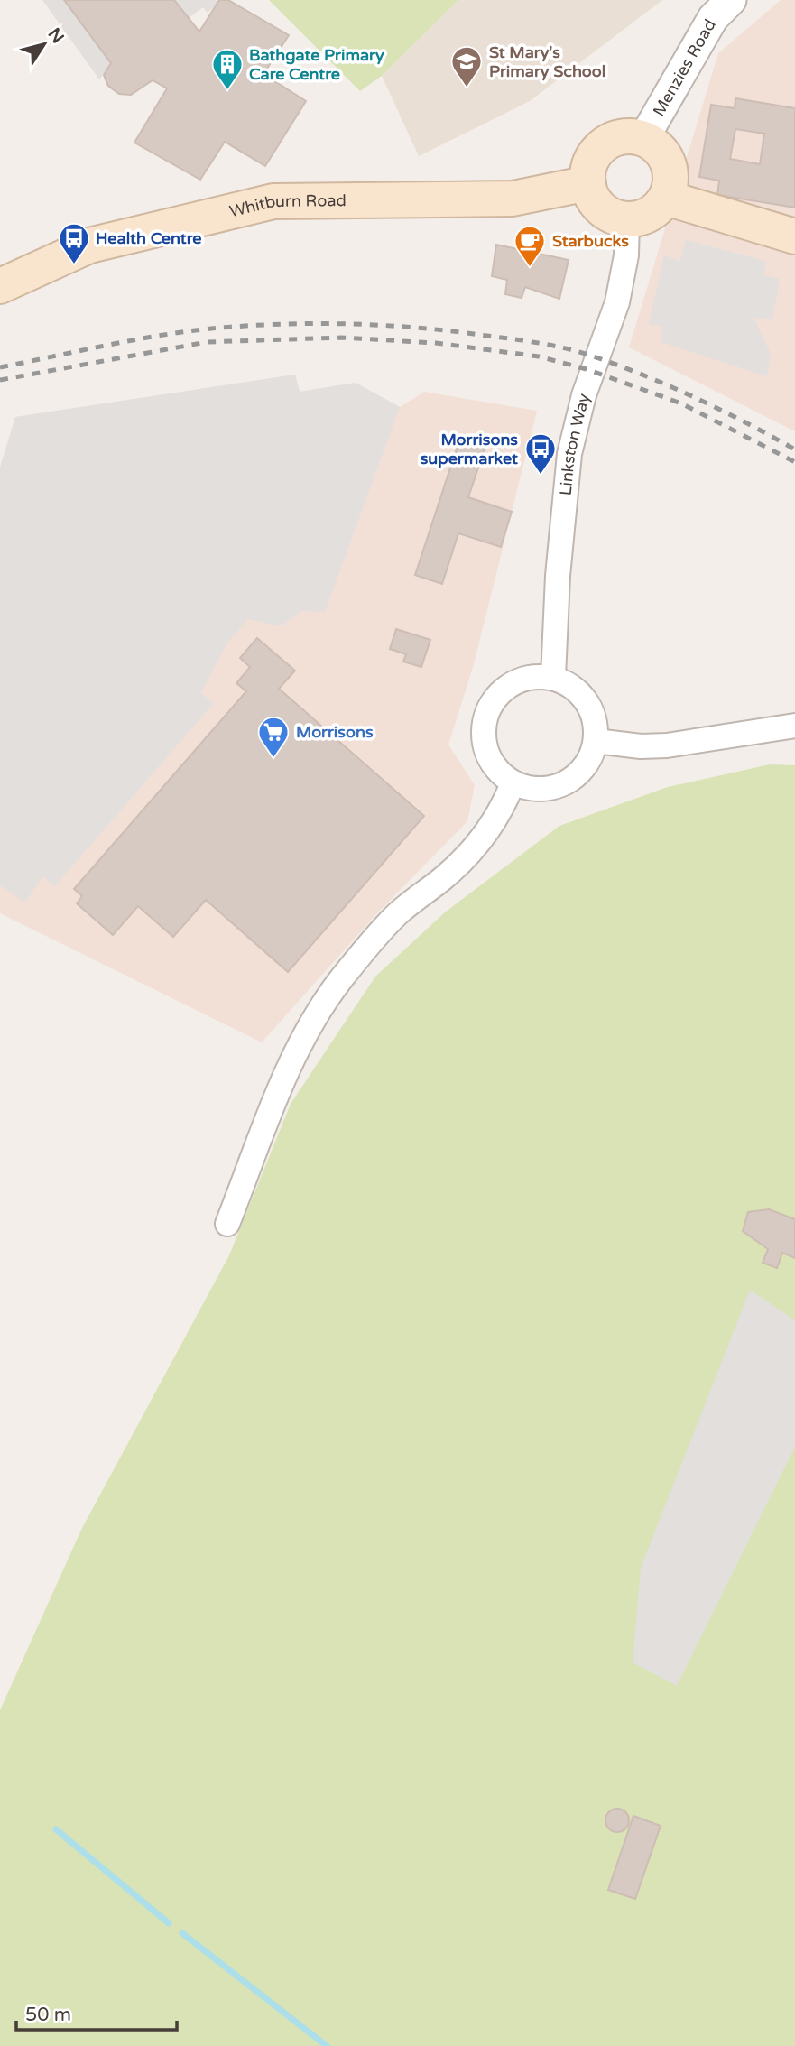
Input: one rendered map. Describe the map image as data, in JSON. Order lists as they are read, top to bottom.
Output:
{
  "streets": {
    "main road": ["Whitburn Road"],
    "street": ["Menzies Road", "Linkston Way"]
  },
  "crossings": [
    ["Menzies Road", "Whitburn Road"],
    ["Menzies Road", "Linkston Way"],
    ["Whitburn Road", "Linkston Way"]
  ],
  "places": {
    "school or university": ["St Mary's Primary School"],
    "building": ["Bathgate Primary Care Centre"],
    "bus stop": ["Health Centre", "Morrisons supermarket"],
    "cafe": ["Starbucks"],
    "supermarket": ["Morrisons"]
  },
  "scale_bar": "50 m",
  "north": "top right"
}
